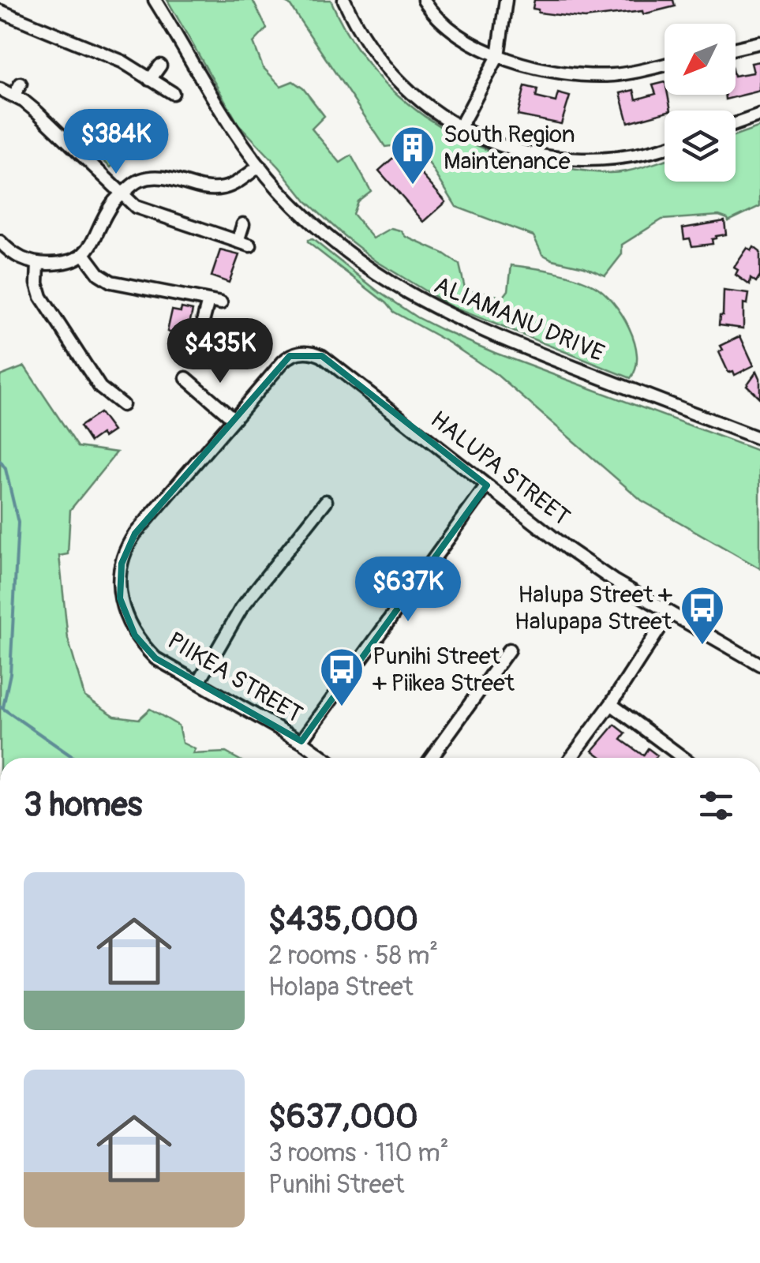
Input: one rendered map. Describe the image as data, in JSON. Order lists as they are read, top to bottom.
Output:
{
  "streets": {
    "street": ["ALIAMANU DRIVE", "HALUPA STREET", "PIIKEA STREET"]
  },
  "crossings": [
    ["HALUPA STREET", "PIIKEA STREET"]
  ],
  "places": {
    "building": ["South Region Maintenance"],
    "bus stop": ["Halupa Street + Halupapa Street", "Punihi Street + Piikea Street"]
  },
  "north": "bottom left",
  "page": {
    "price": ["$384K", "$435K", "$637K"],
    "heading": "3 homes",
    "list": [
      {
        "name": "$435,000",
        "note": "2 rooms · 58 m² · Holapa Street"
      },
      {
        "name": "$637,000",
        "note": "3 rooms · 110 m² · Punihi Street"
      }
    ]
  }
}
